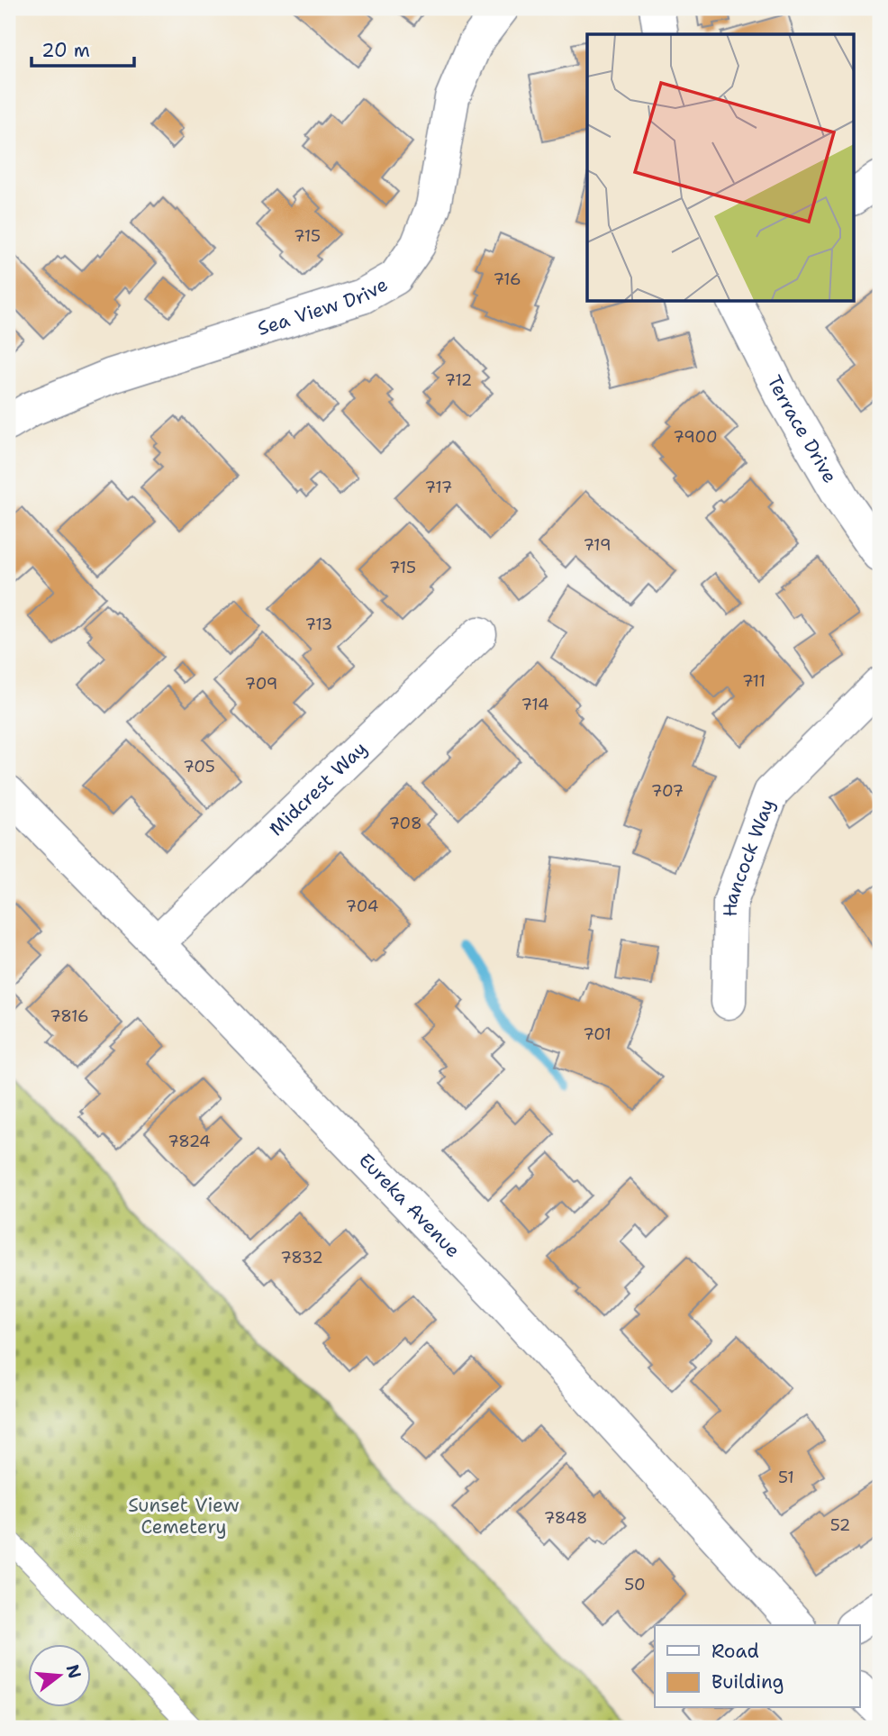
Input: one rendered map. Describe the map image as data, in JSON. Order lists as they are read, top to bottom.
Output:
{
  "streets": {
    "street": [
      "Sea View Drive",
      "Terrace Drive",
      "Midcrest Way",
      "Hancock Way",
      "Eureka Avenue"
    ]
  },
  "crossings": [
    ["Midcrest Way", "Eureka Avenue"]
  ],
  "parks": ["Sunset View Cemetery"],
  "house_numbers": [
    "715",
    "716",
    "712",
    "7900",
    "717",
    "719",
    "715",
    "713",
    "711",
    "709",
    "714",
    "705",
    "707",
    "708",
    "704",
    "7816",
    "701",
    "7824",
    "7832",
    "51",
    "7848",
    "52",
    "50"
  ],
  "legend": ["Road", "Building"],
  "scale_bar": "20 m",
  "north": "right"
}
